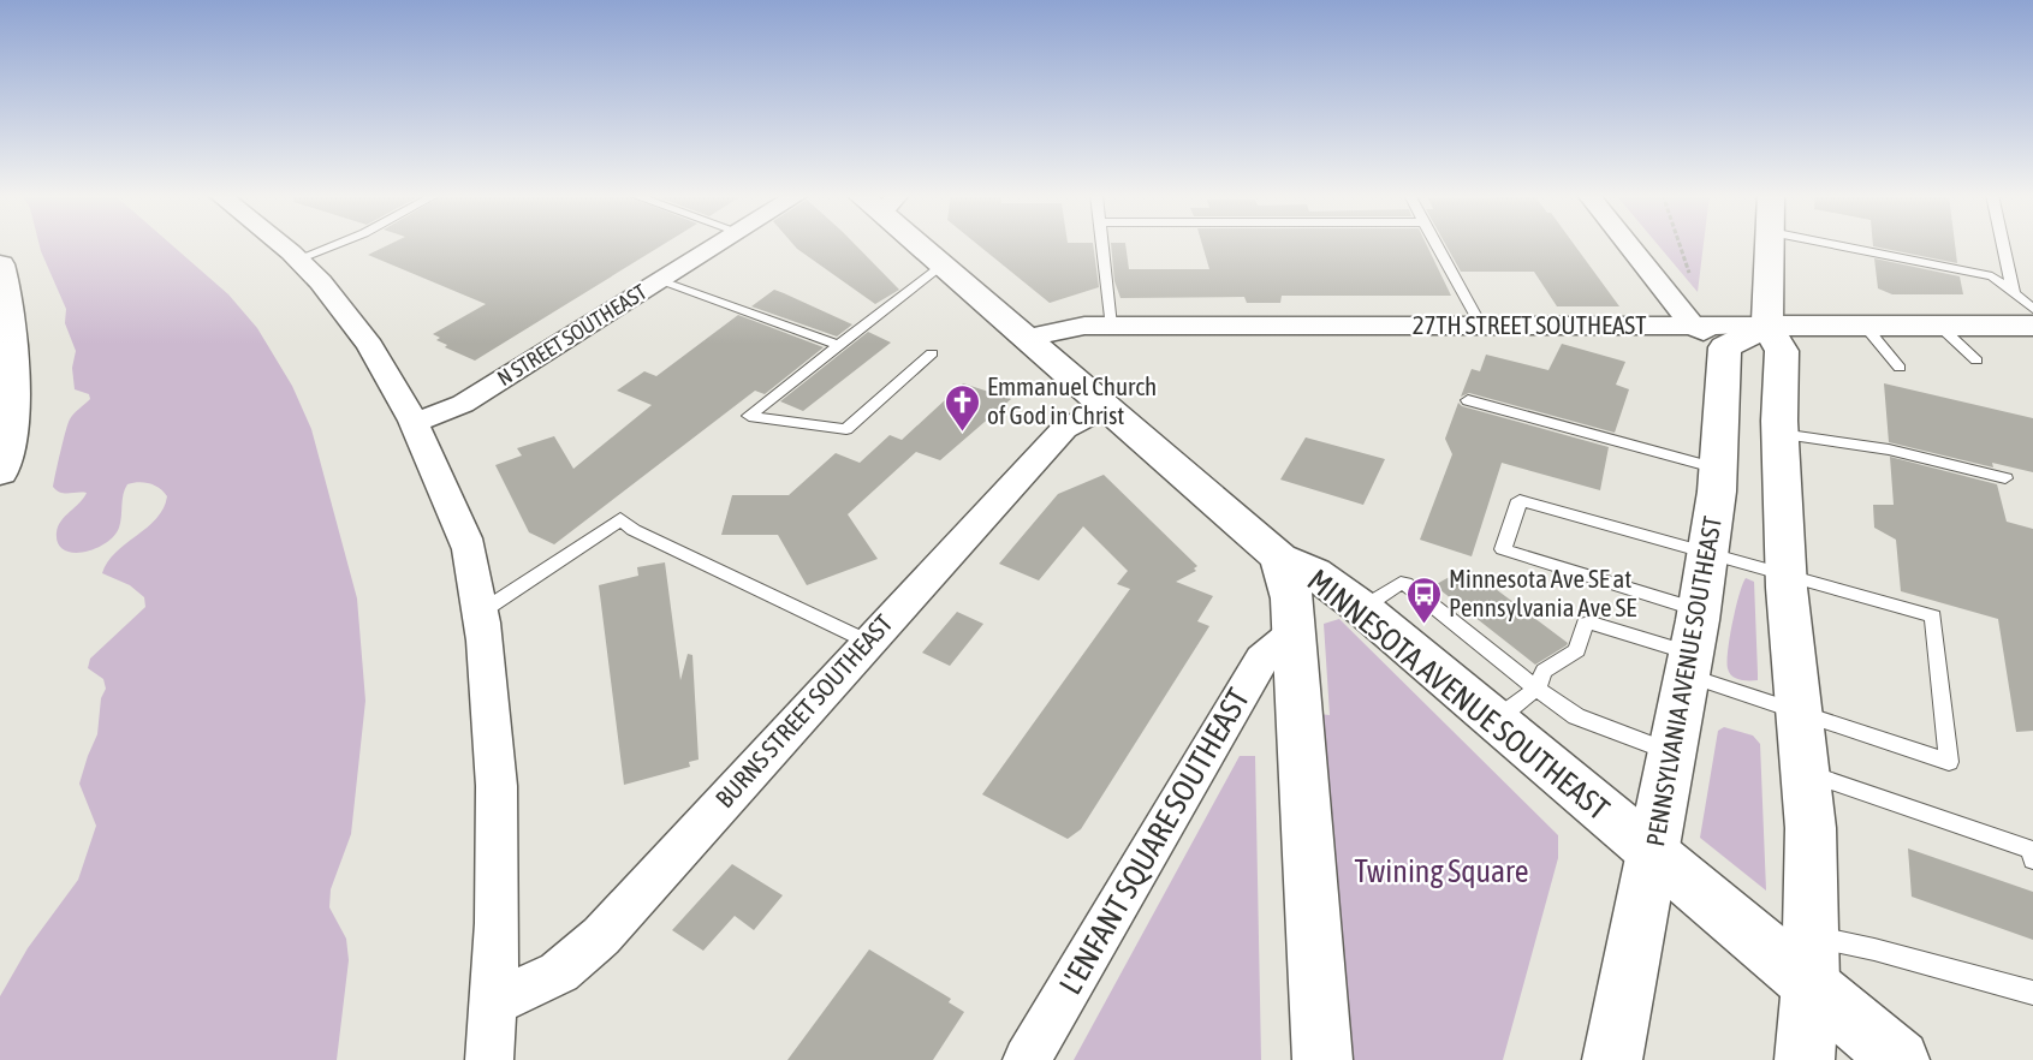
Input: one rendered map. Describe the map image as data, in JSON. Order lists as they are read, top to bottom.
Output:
{
  "streets": {
    "main road": ["27TH STREET SOUTHEAST", "PENNSYLVANIA AVENUE SOUTHEAST", "MINNESOTA AVENUE SOUTHEAST"],
    "street": ["N STREET SOUTHEAST", "BURNS STREET SOUTHEAST", "L'ENFANT SQUARE SOUTHEAST"]
  },
  "crossings": [
    ["27TH STREET SOUTHEAST", "MINNESOTA AVENUE SOUTHEAST"],
    ["PENNSYLVANIA AVENUE SOUTHEAST", "MINNESOTA AVENUE SOUTHEAST"],
    ["MINNESOTA AVENUE SOUTHEAST", "BURNS STREET SOUTHEAST"],
    ["MINNESOTA AVENUE SOUTHEAST", "L'ENFANT SQUARE SOUTHEAST"]
  ],
  "parks": ["Twining Square"],
  "places": {
    "church": ["Emmanuel Church of God in Christ"],
    "bus stop": ["Minnesota Ave SE at Pennsylvania Ave SE"]
  }
}
